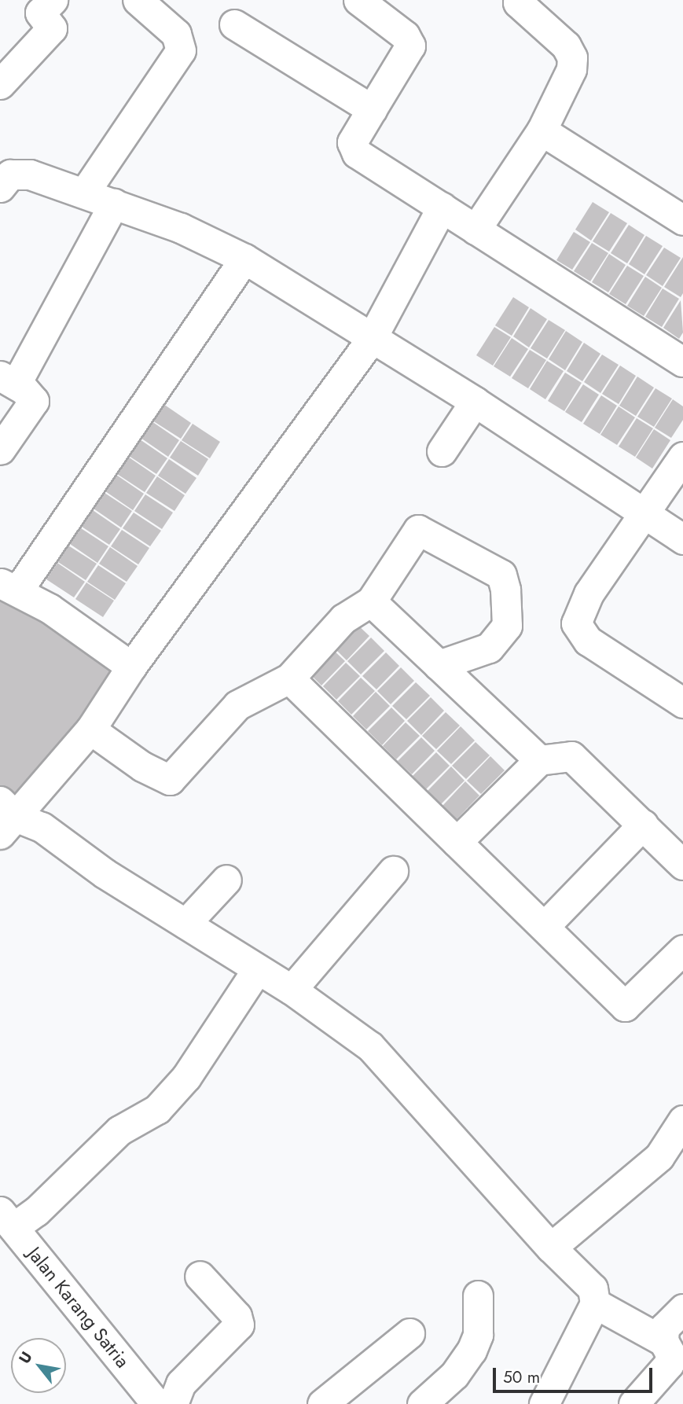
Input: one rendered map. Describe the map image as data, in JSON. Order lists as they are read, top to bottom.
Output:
{
  "streets": {
    "street": ["Jalan Karang Satria"]
  },
  "scale_bar": "50 m",
  "north": "top left"
}
